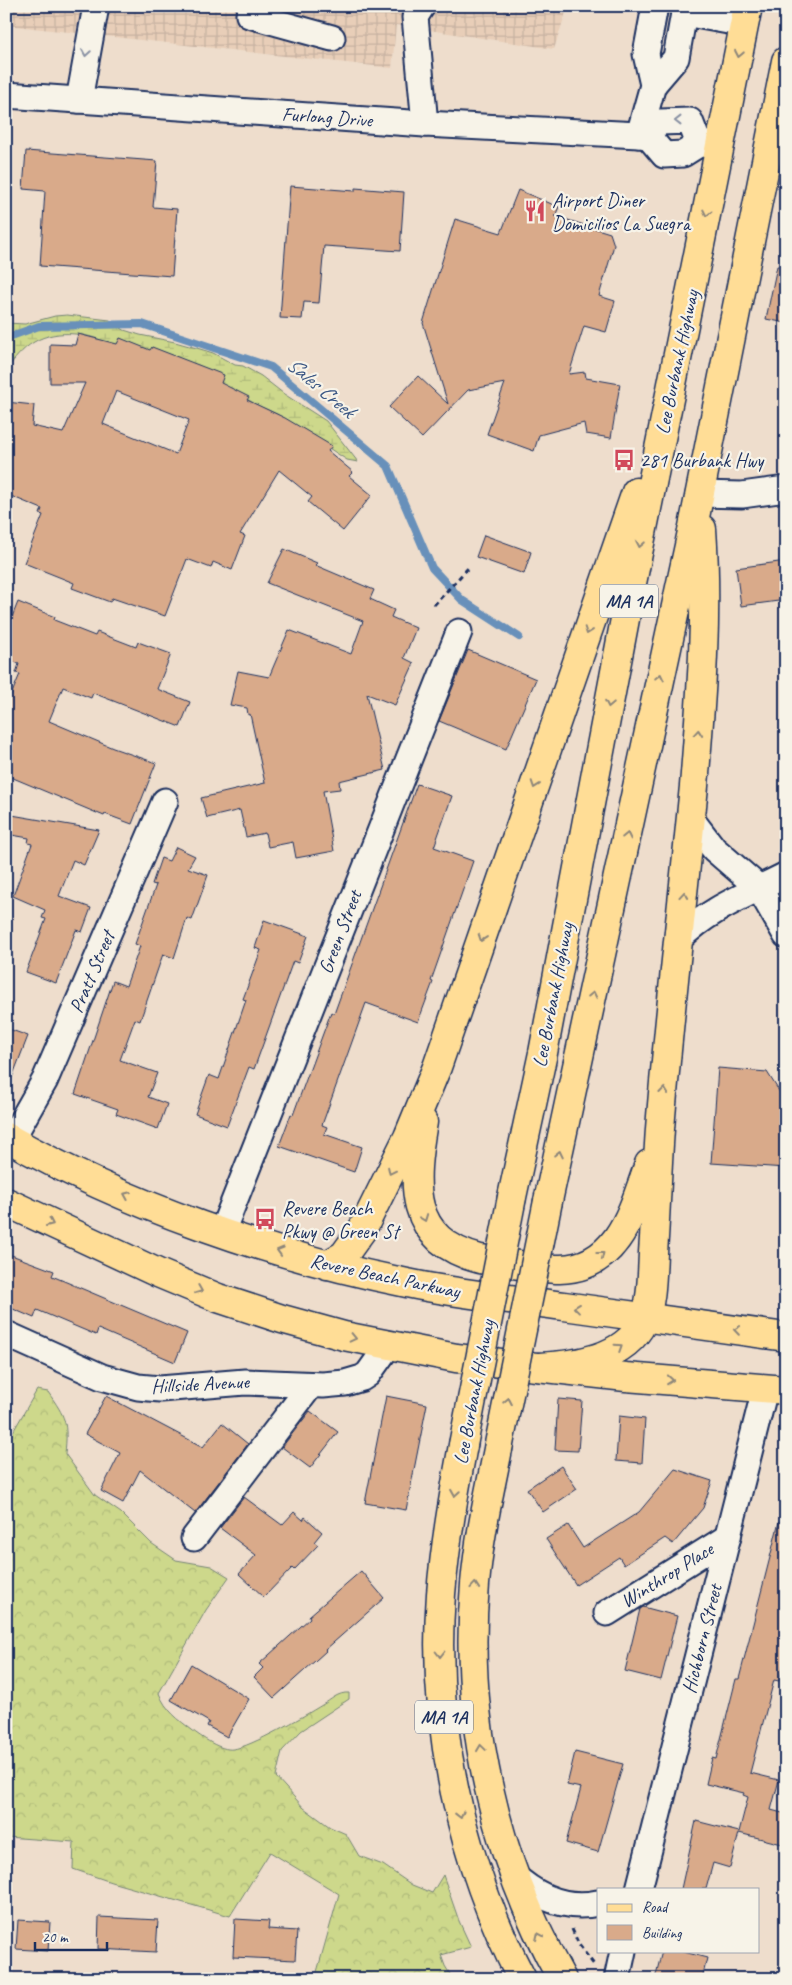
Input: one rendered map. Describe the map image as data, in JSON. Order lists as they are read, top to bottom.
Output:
{
  "streets": {
    "main road": ["Lee Burbank Highway", "MA 1A", "Revere Beach Parkway"],
    "street": [
      "Furlong Drive",
      "Green Street",
      "Pratt Street",
      "Hillside Avenue",
      "Winthrop Place",
      "Hichborn Street"
    ]
  },
  "crossings": [
    ["Green Street", "Revere Beach Parkway"],
    ["Pratt Street", "Revere Beach Parkway"],
    ["Winthrop Place", "Hichborn Street"]
  ],
  "water": ["Sales Creek"],
  "places": {
    "restaurant": ["Airport Diner Domicilios La Suegra"],
    "bus stop": ["281 Burbank Hwy", "Revere Beach Pkwy @ Green St"]
  },
  "legend": ["Road", "Building"],
  "scale_bar": "20 m"
}
